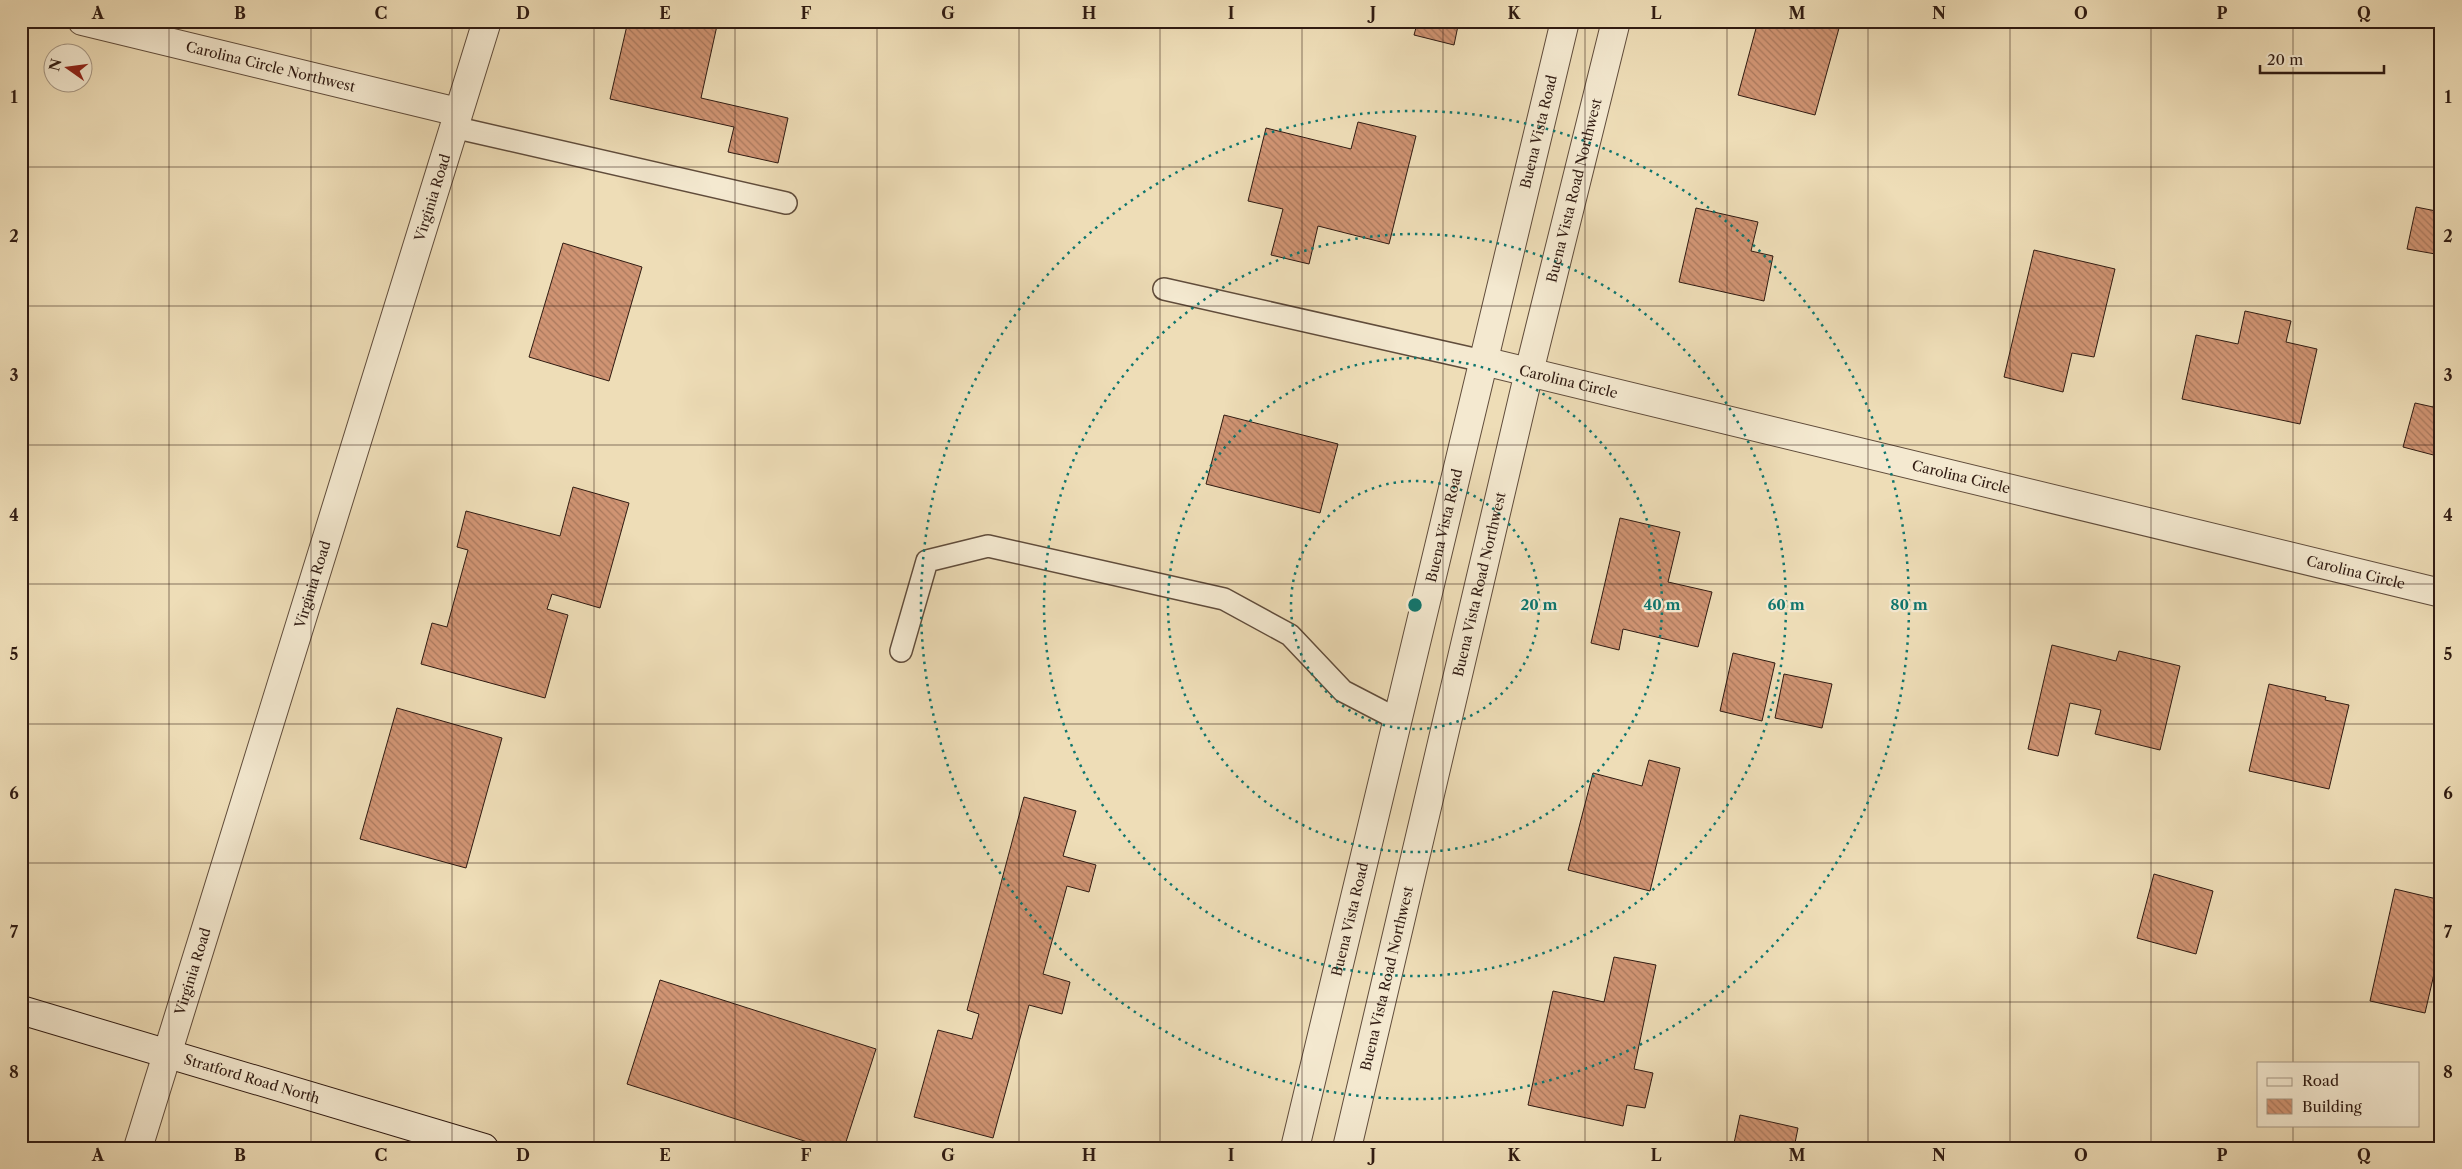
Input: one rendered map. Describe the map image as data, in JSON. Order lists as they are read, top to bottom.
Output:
{
  "streets": {
    "street": [
      "Carolina Circle Northwest",
      "Buena Vista Road",
      "Buena Vista Road Northwest",
      "Virginia Road",
      "Carolina Circle",
      "Stratford Road North"
    ]
  },
  "crossings": [
    ["Carolina Circle Northwest", "Virginia Road"],
    ["Buena Vista Road", "Carolina Circle"],
    ["Buena Vista Road Northwest", "Carolina Circle"],
    ["Virginia Road", "Stratford Road North"]
  ],
  "legend": ["Road", "Building"],
  "scale_bar": "20 m",
  "north": "left",
  "grid": {
    "columns": [
      "A",
      "B",
      "C",
      "D",
      "E",
      "F",
      "G",
      "H",
      "I",
      "J",
      "K",
      "L",
      "M",
      "N",
      "O",
      "P",
      "Q"
    ],
    "rows": [
      "1",
      "2",
      "3",
      "4",
      "5",
      "6",
      "7",
      "8"
    ]
  },
  "rings": [
    "20 m",
    "40 m",
    "60 m",
    "80 m"
  ]
}
